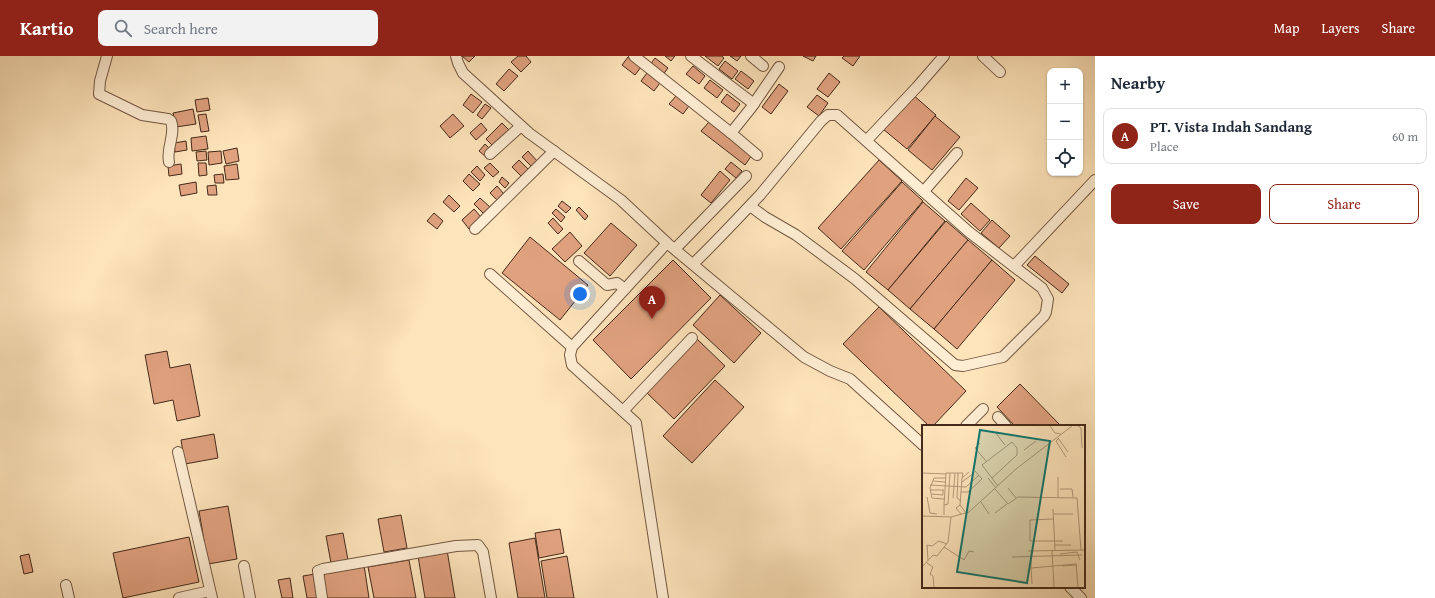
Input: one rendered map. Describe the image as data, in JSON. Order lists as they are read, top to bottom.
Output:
{
  "page": {
    "header": "Kartio",
    "search": "Search here",
    "nav": ["Map", "Layers", "Share"],
    "heading": "Nearby",
    "map_buttons": ["+", "−"],
    "list": [
      {
        "mark": "A",
        "name": "PT. Vista Indah Sandang",
        "note": "Place",
        "value": "60 m"
      }
    ],
    "buttons": ["Save", "Share"],
    "pins": "A"
  }
}
